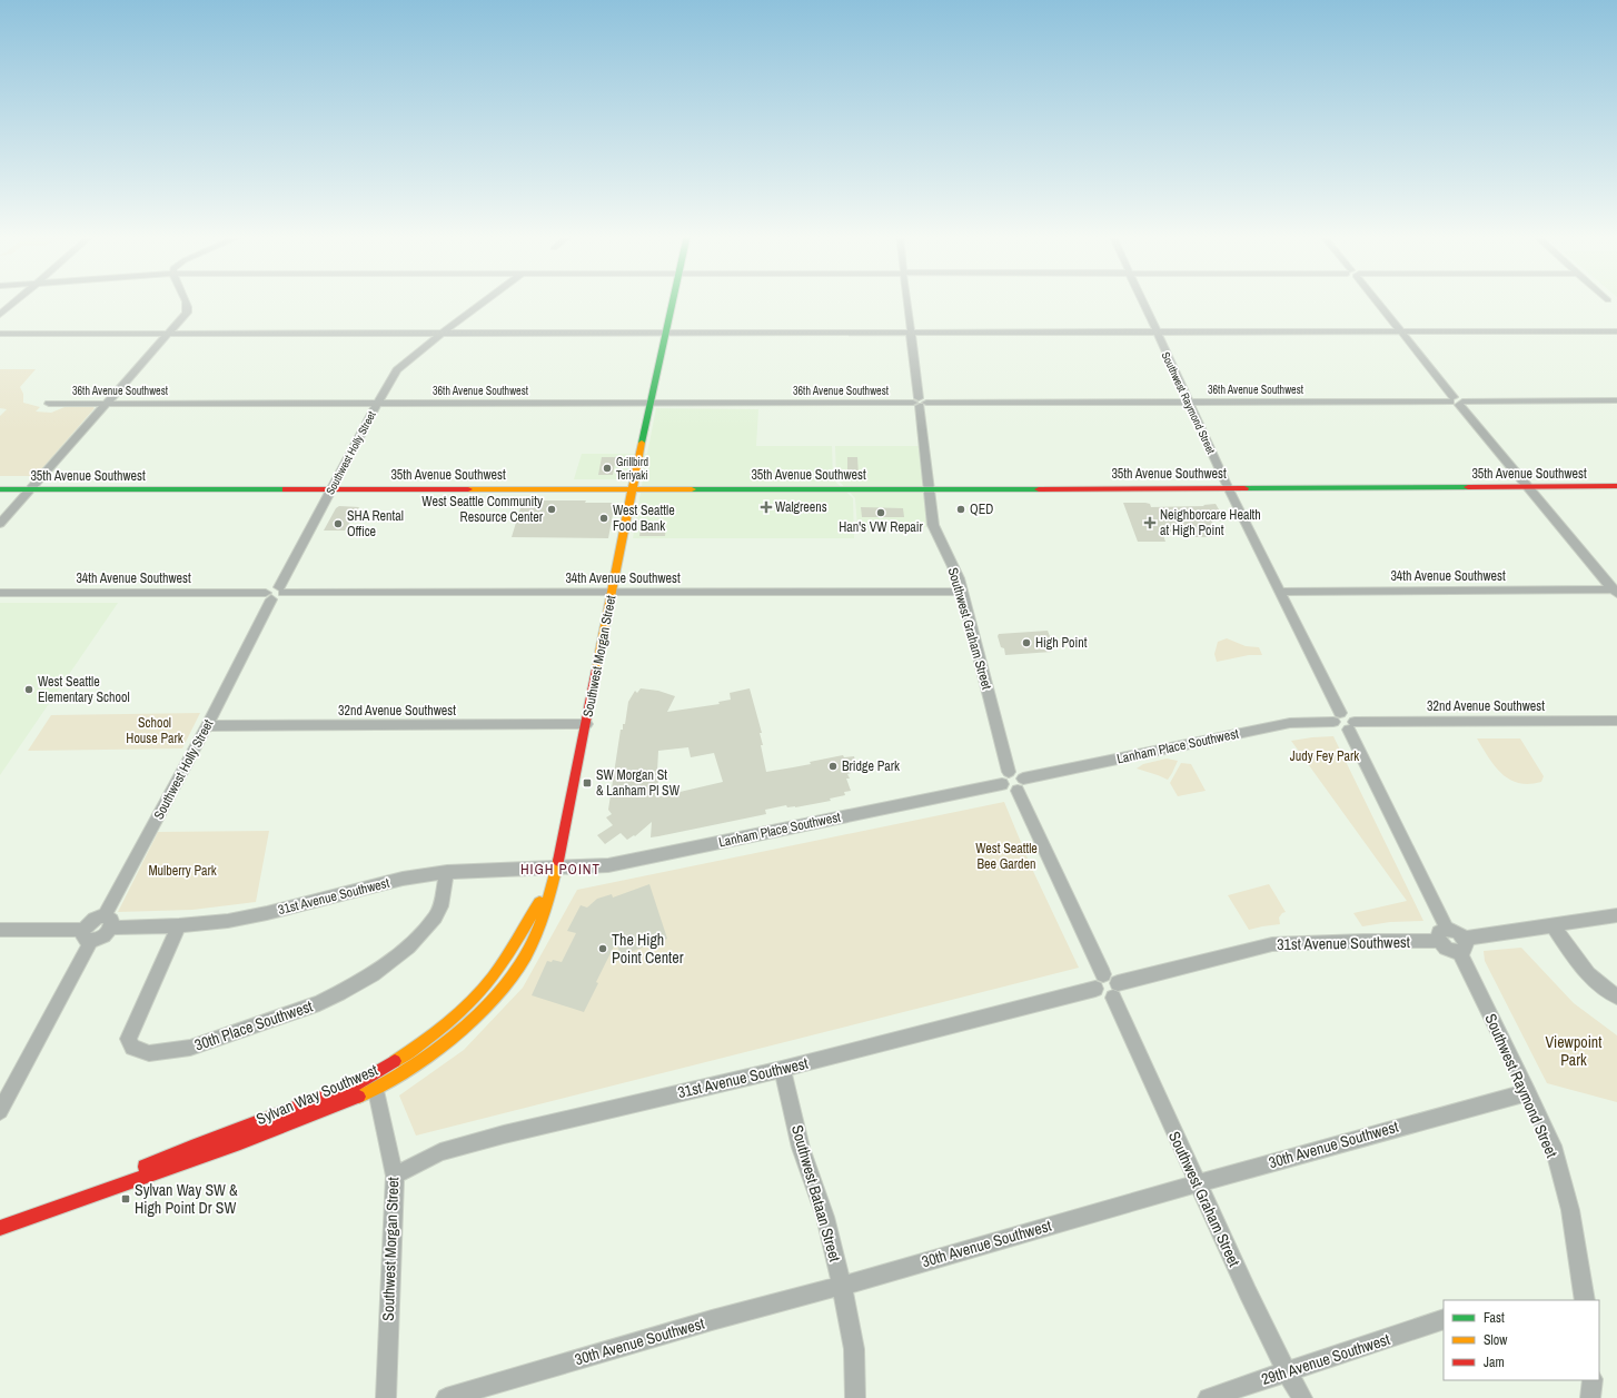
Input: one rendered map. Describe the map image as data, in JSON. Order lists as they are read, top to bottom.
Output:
{
  "streets": {
    "street": [
      "36th Avenue Southwest",
      "Southwest Raymond Street",
      "Southwest Holly Street",
      "35th Avenue Southwest",
      "34th Avenue Southwest",
      "Southwest Graham Street",
      "Southwest Morgan Street",
      "32nd Avenue Southwest",
      "Lanham Place Southwest",
      "31st Avenue Southwest",
      "30th Place Southwest",
      "Sylvan Way Southwest",
      "30th Avenue Southwest",
      "Southwest Bataan Street",
      "29th Avenue Southwest"
    ]
  },
  "crossings": [
    ["36th Avenue Southwest", "Southwest Raymond Street"],
    ["36th Avenue Southwest", "Southwest Holly Street"],
    ["36th Avenue Southwest", "Southwest Graham Street"],
    ["36th Avenue Southwest", "Southwest Morgan Street"],
    ["Southwest Raymond Street", "35th Avenue Southwest"],
    ["Southwest Raymond Street", "34th Avenue Southwest"],
    ["Southwest Raymond Street", "Lanham Place Southwest"],
    ["Southwest Raymond Street", "30th Avenue Southwest"],
    ["Southwest Holly Street", "35th Avenue Southwest"],
    ["Southwest Holly Street", "34th Avenue Southwest"],
    ["Southwest Holly Street", "32nd Avenue Southwest"],
    ["Southwest Holly Street", "31st Avenue Southwest"],
    ["35th Avenue Southwest", "Southwest Graham Street"],
    ["35th Avenue Southwest", "Southwest Morgan Street"],
    ["34th Avenue Southwest", "Southwest Graham Street"],
    ["34th Avenue Southwest", "Southwest Morgan Street"],
    ["Southwest Graham Street", "Lanham Place Southwest"],
    ["Southwest Graham Street", "31st Avenue Southwest"],
    ["Southwest Graham Street", "30th Avenue Southwest"],
    ["Southwest Graham Street", "29th Avenue Southwest"],
    ["Southwest Morgan Street", "32nd Avenue Southwest"],
    ["Southwest Morgan Street", "Lanham Place Southwest"],
    ["Southwest Morgan Street", "31st Avenue Southwest"],
    ["Southwest Morgan Street", "Sylvan Way Southwest"],
    ["Lanham Place Southwest", "31st Avenue Southwest"],
    ["Lanham Place Southwest", "Sylvan Way Southwest"],
    ["31st Avenue Southwest", "30th Place Southwest"],
    ["31st Avenue Southwest", "Sylvan Way Southwest"],
    ["31st Avenue Southwest", "Southwest Bataan Street"],
    ["30th Avenue Southwest", "Southwest Bataan Street"]
  ],
  "districts": ["HIGH POINT"],
  "parks": [
    "School House Park",
    "Judy Fey Park",
    "West Seattle Bee Garden",
    "Mulberry Park",
    "Viewpoint Park"
  ],
  "places": {
    "other": [
      "Grillbird Teriyaki",
      "West Seattle Community Resource Center",
      "QED",
      "Han's VW Repair",
      "West Seattle Food Bank",
      "SHA Rental Office",
      "High Point",
      "West Seattle Elementary School",
      "Bridge Park",
      "The High Point Center"
    ],
    "health": ["Walgreens", "Neighborcare Health at High Point"],
    "transit": ["SW Morgan St & Lanham Pl SW", "Sylvan Way SW & High Point Dr SW"]
  },
  "legend": ["Fast", "Slow", "Jam"]
}
